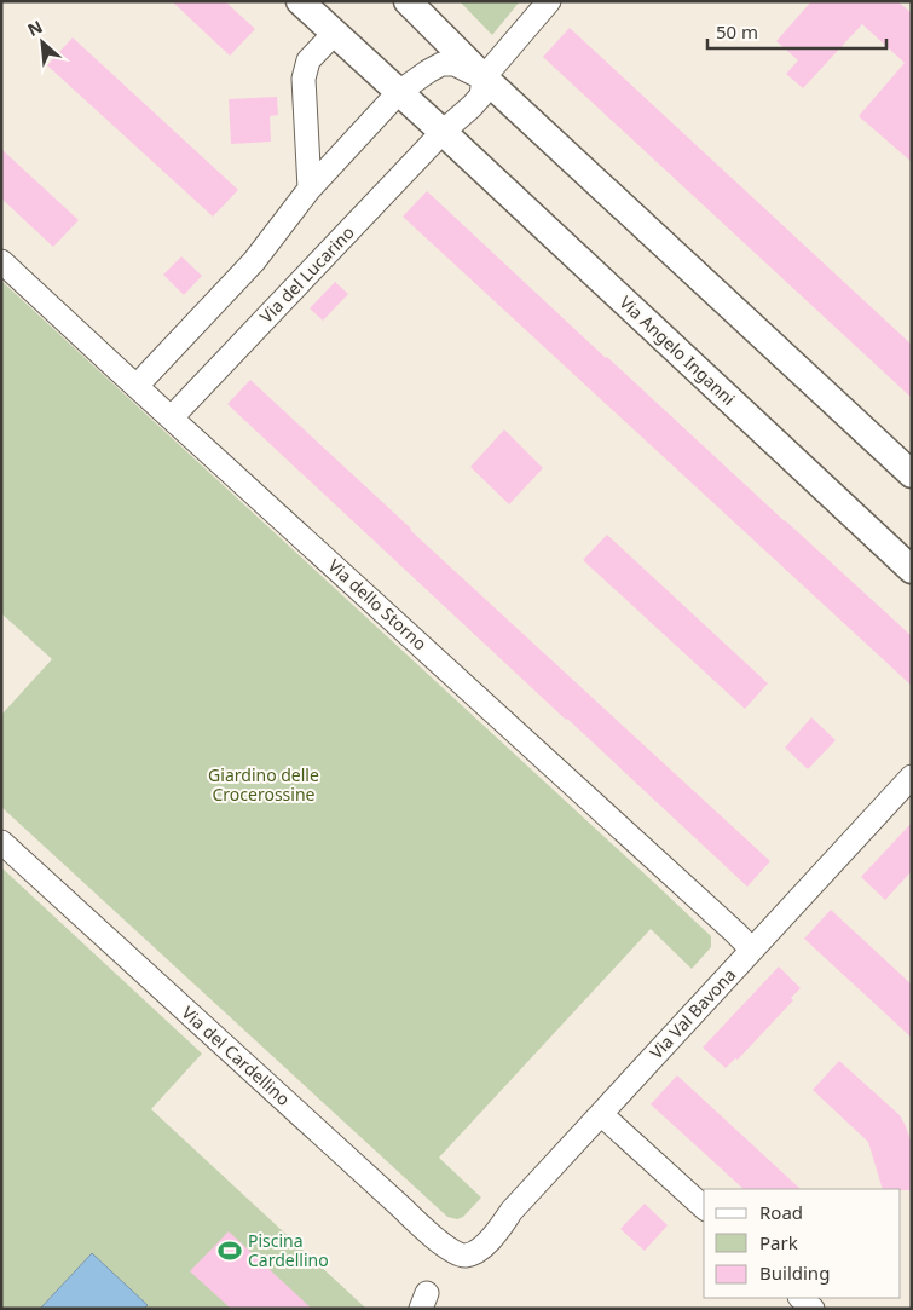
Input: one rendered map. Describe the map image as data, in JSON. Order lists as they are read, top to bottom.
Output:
{
  "streets": {
    "street": [
      "Via del Lucarino",
      "Via Angelo Inganni",
      "Via dello Storno",
      "Via Val Bavona",
      "Via del Cardellino"
    ]
  },
  "crossings": [
    ["Via del Lucarino", "Via Angelo Inganni"],
    ["Via del Lucarino", "Via dello Storno"],
    ["Via dello Storno", "Via Val Bavona"],
    ["Via Val Bavona", "Via del Cardellino"]
  ],
  "parks": ["Giardino delle Crocerossine"],
  "places": {
    "sports": ["Piscina Cardellino"]
  },
  "legend": ["Road", "Park", "Building"],
  "scale_bar": "50 m",
  "north": "top left"
}
